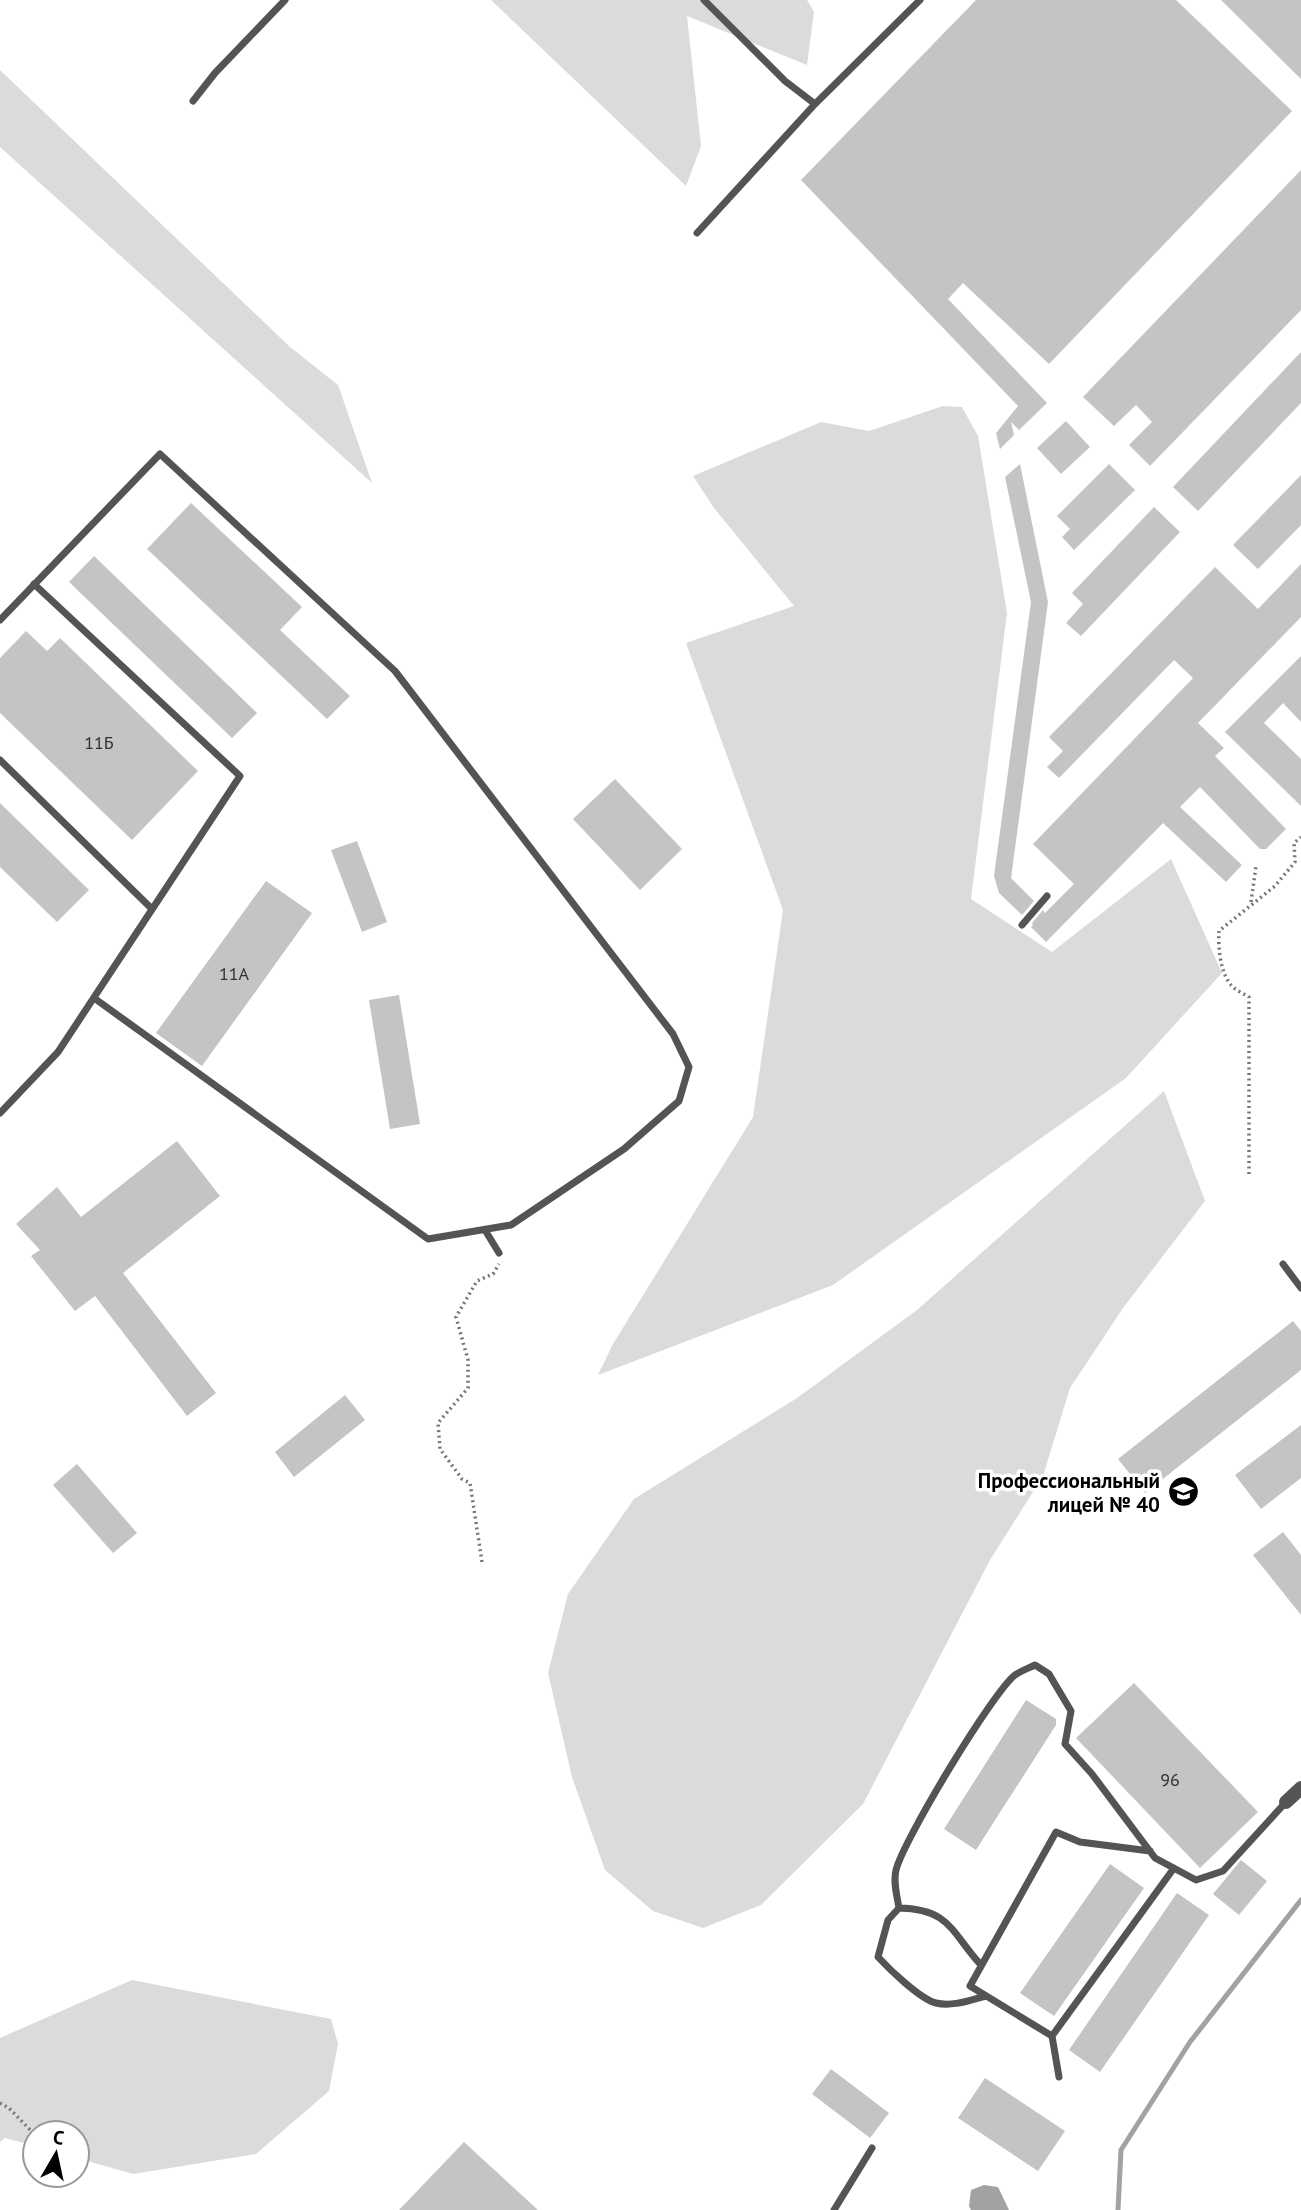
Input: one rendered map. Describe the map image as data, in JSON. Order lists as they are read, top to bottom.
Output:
{
  "places": {
    "school or university": ["Профессиональный лицей № 40"]
  },
  "house_numbers": ["11Б", "11А", "96"],
  "north": "top"
}
